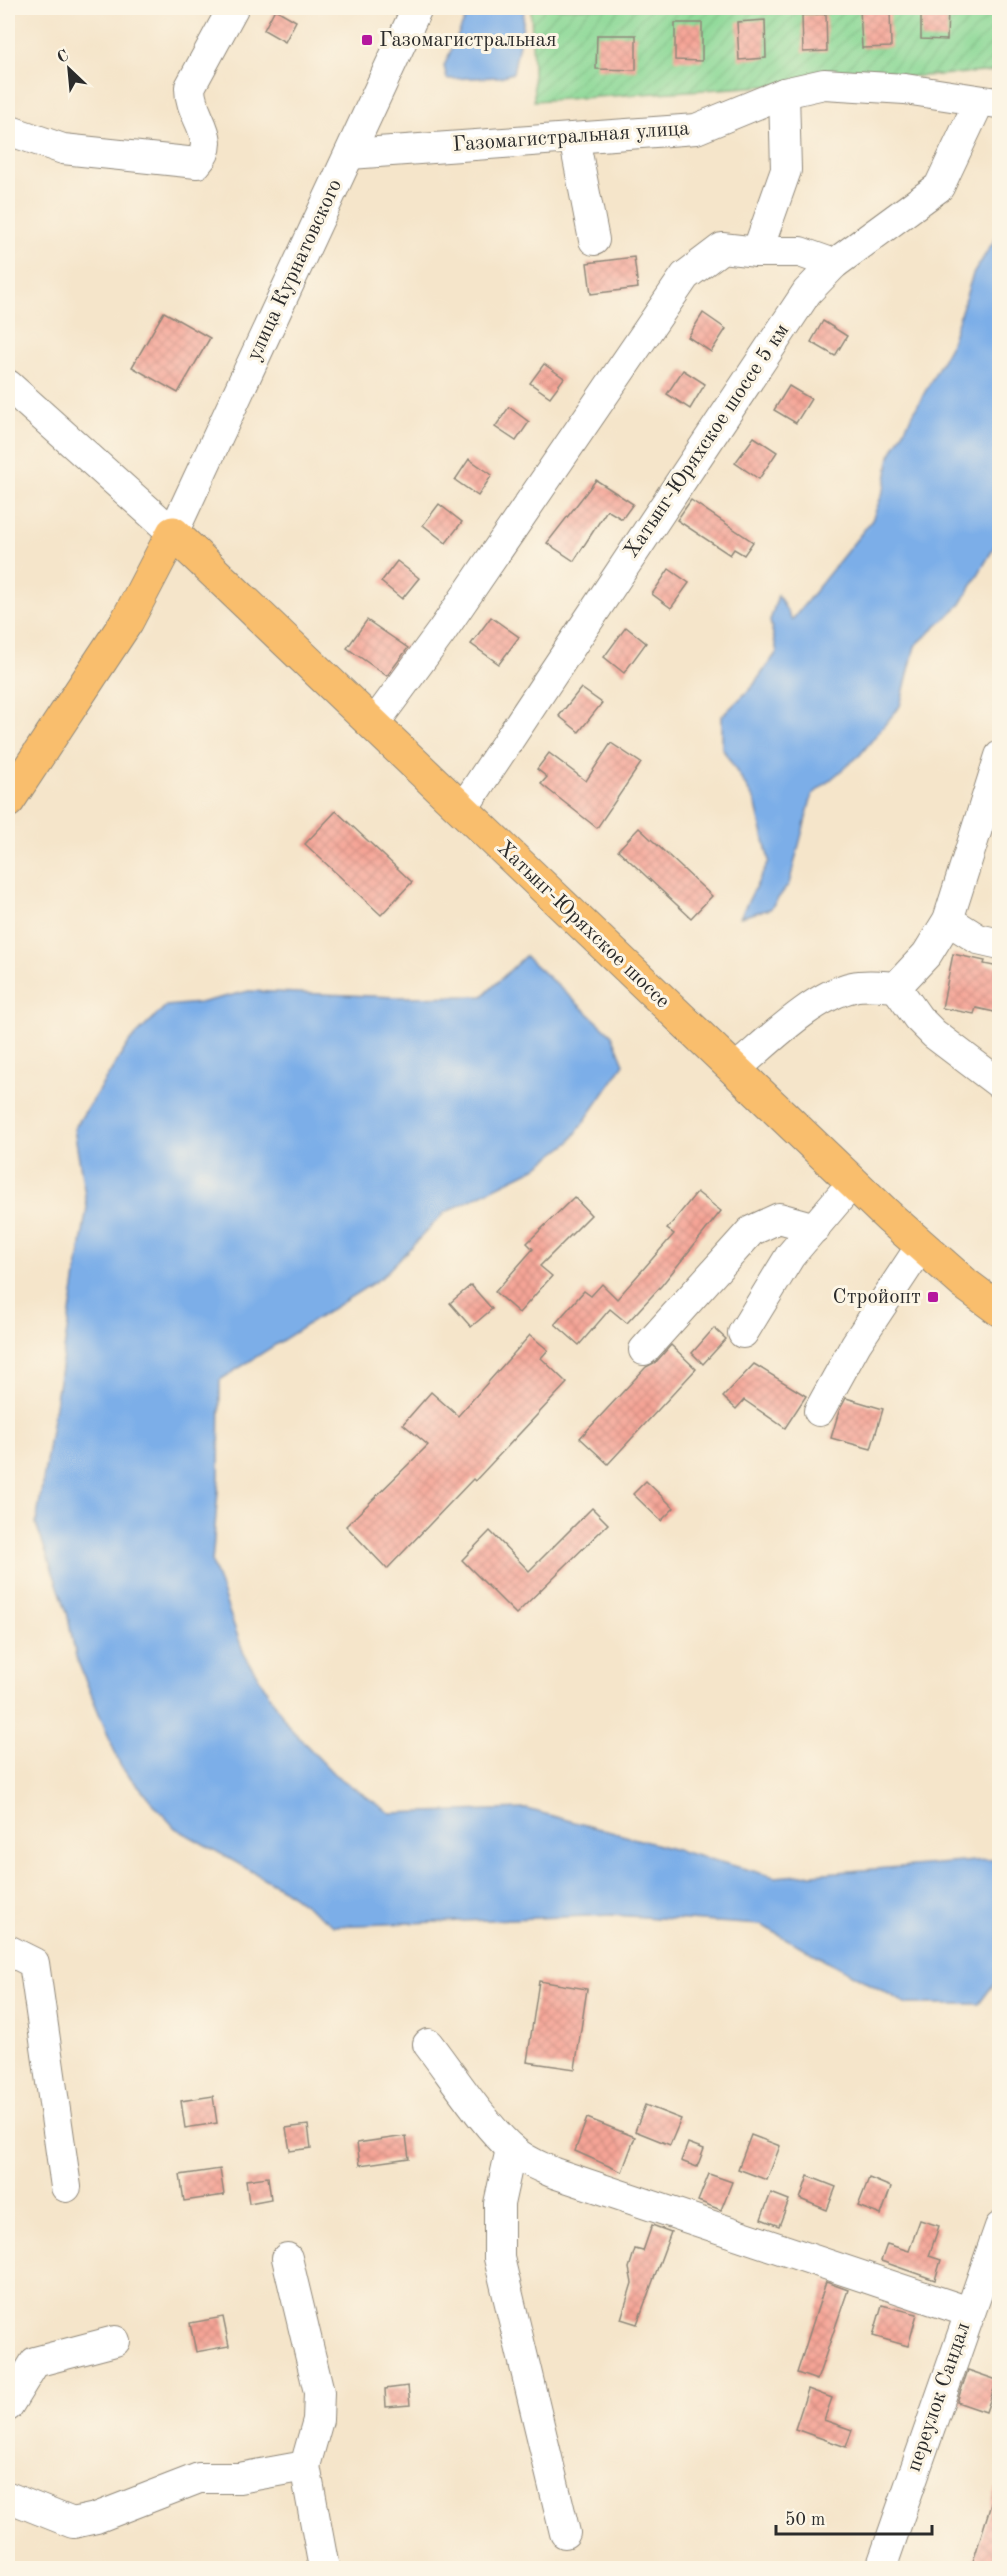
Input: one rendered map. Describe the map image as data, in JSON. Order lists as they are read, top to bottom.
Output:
{
  "streets": {
    "main road": ["Хатынг-Юряхское шоссе"],
    "street": [
      "Газомагистральная улица",
      "улица Курнатовского",
      "Хатынг-Юряхское шоссе 5 км",
      "переулок Сандал"
    ]
  },
  "crossings": [
    ["Газомагистральная улица", "улица Курнатовского"],
    ["Газомагистральная улица", "Хатынг-Юряхское шоссе 5 км"],
    ["улица Курнатовского", "Хатынг-Юряхское шоссе"],
    ["Хатынг-Юряхское шоссе 5 км", "Хатынг-Юряхское шоссе"]
  ],
  "places": {
    "transit": ["Газомагистральная", "Стройопт"]
  },
  "scale_bar": "50 m",
  "north": "top left"
}
